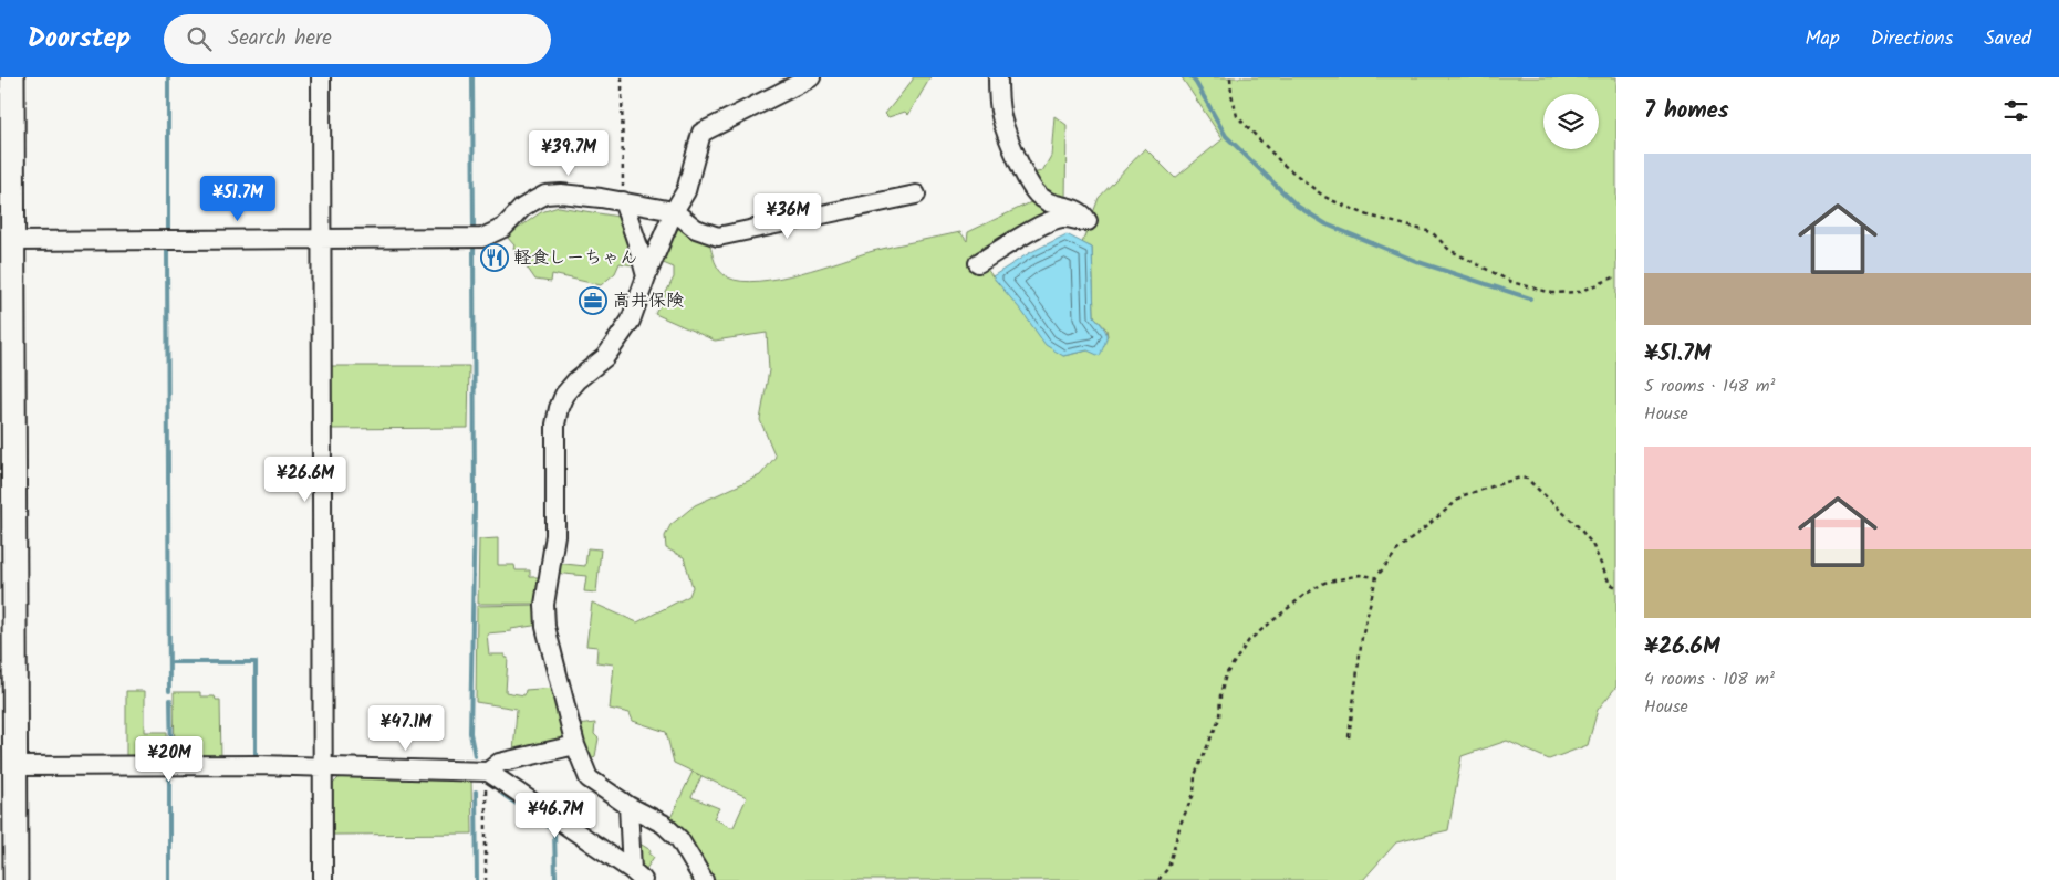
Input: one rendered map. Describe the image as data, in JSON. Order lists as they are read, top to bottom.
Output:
{
  "places": {
    "restaurant": ["軽食しーちゃん"],
    "office": ["高井保険"]
  },
  "page": {
    "header": "Doorstep",
    "search": "Search here",
    "nav": ["Map", "Directions", "Saved"],
    "heading": "7 homes",
    "price": [
      "¥39.7M",
      "¥51.7M",
      "¥36M",
      "¥26.6M",
      "¥47.1M",
      "¥20M",
      "¥46.7M"
    ],
    "list": [
      {
        "name": "¥51.7M",
        "note": "5 rooms · 148 m² · House"
      },
      {
        "name": "¥26.6M",
        "note": "4 rooms · 108 m² · House"
      }
    ]
  }
}
